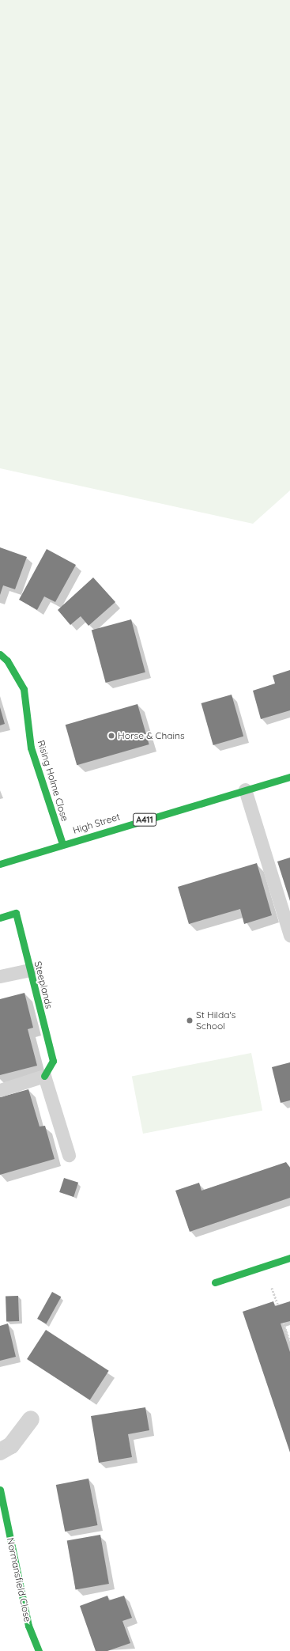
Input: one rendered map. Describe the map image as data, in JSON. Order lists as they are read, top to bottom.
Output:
{
  "streets": {
    "street": [
      "Rising Holme Close",
      "A411",
      "High Street",
      "Steeplands",
      "Normansfield Close"
    ]
  },
  "crossings": [
    ["Rising Holme Close", "High Street"]
  ],
  "places": ["Horse & Chains", "St Hilda's School"]
}
